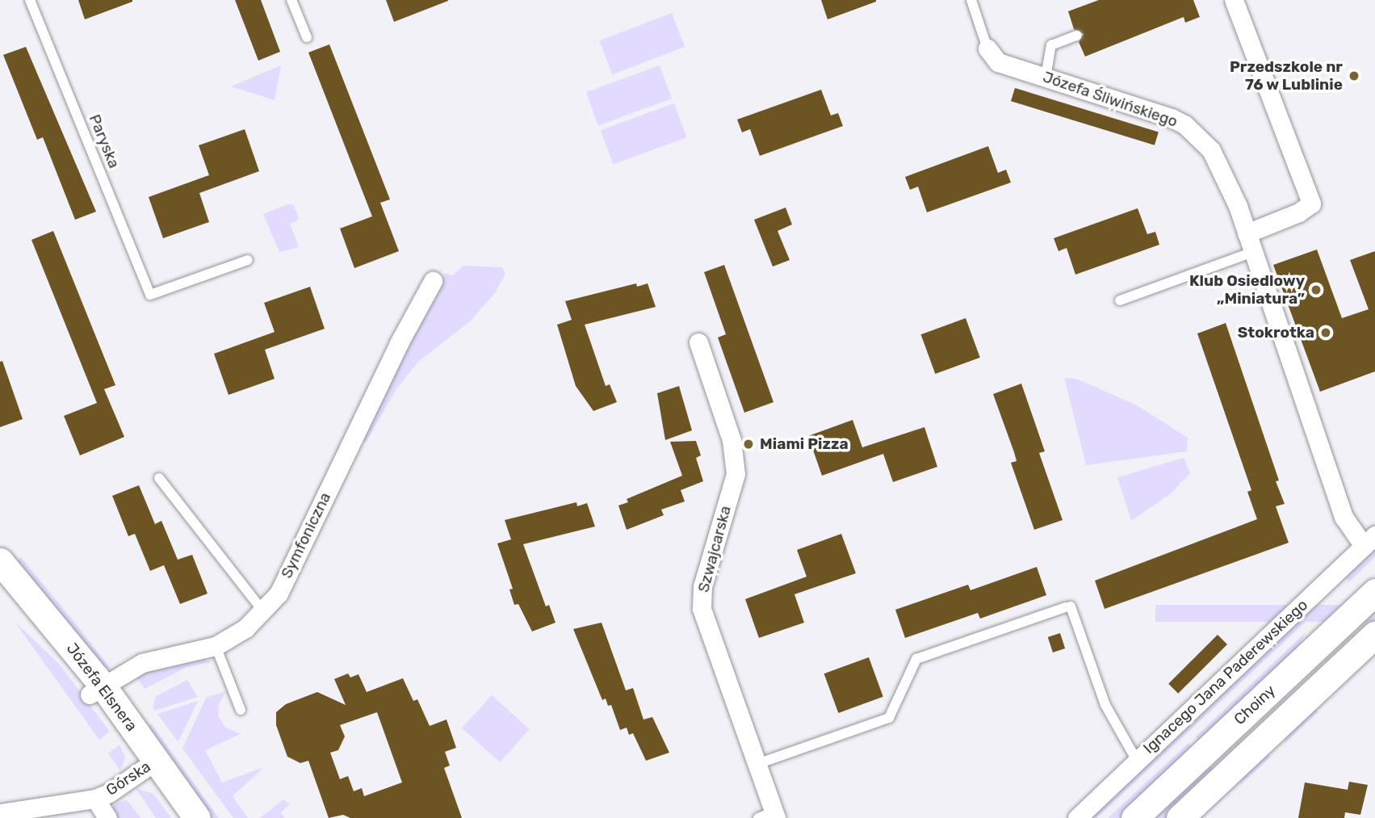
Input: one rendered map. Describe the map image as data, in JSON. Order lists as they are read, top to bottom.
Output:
{
  "streets": {
    "street": [
      "Józefa Śliwińskiego",
      "Symfoniczna",
      "Szwajcarska",
      "Ignacego Jana Paderewskiego",
      "Józefa Elsnera",
      "Choiny",
      "Górska"
    ],
    "lane": ["Paryska"]
  },
  "crossings": [
    ["Józefa Śliwińskiego", "Ignacego Jana Paderewskiego"],
    ["Symfoniczna", "Józefa Elsnera"],
    ["Józefa Elsnera", "Górska"]
  ],
  "places": [
    "Przedszkole nr 76 w Lublinie",
    "Klub Osiedlowy „Miniatura”",
    "Stokrotka",
    "Miami Pizza"
  ]
}
